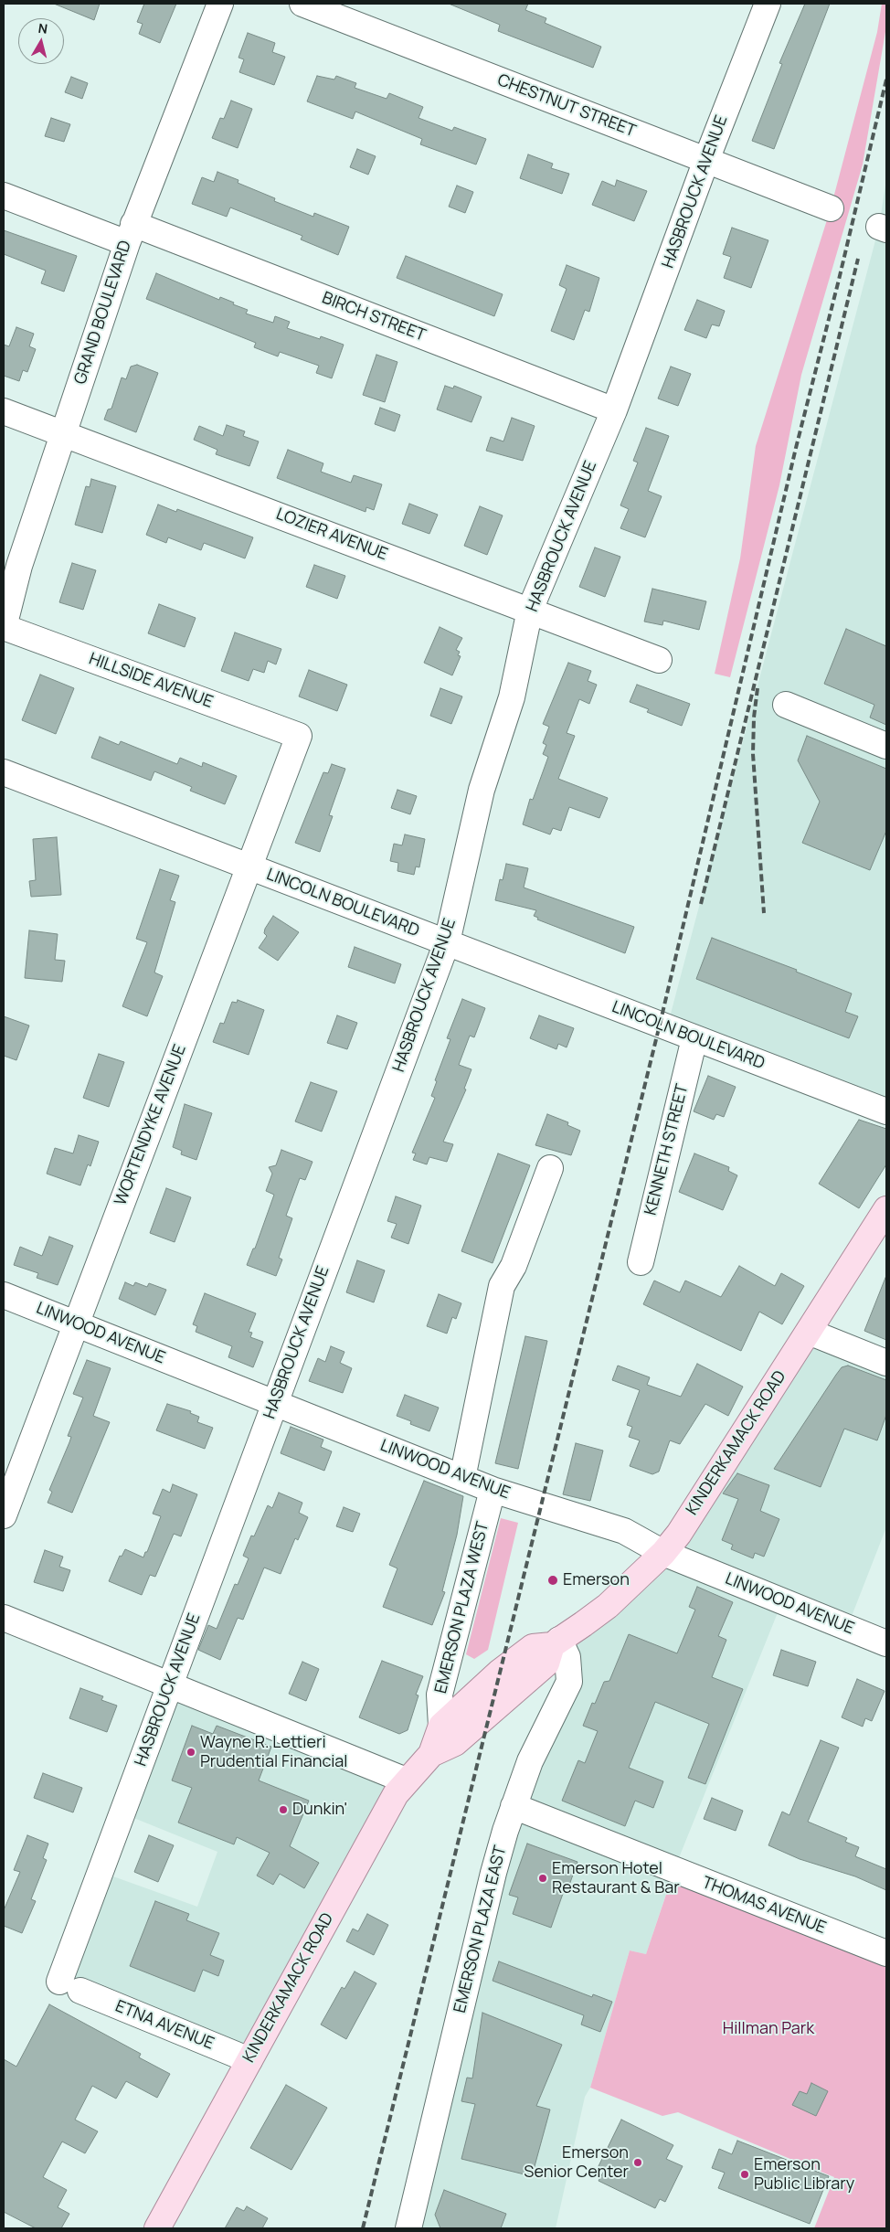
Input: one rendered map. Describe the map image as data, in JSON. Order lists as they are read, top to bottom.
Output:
{
  "streets": {
    "main road": ["KINDERKAMACK ROAD"],
    "street": [
      "CHESTNUT STREET",
      "HASBROUCK AVENUE",
      "GRAND BOULEVARD",
      "BIRCH STREET",
      "LOZIER AVENUE",
      "HILLSIDE AVENUE",
      "LINCOLN BOULEVARD",
      "WORTENDYKE AVENUE",
      "KENNETH STREET",
      "LINWOOD AVENUE",
      "EMERSON PLAZA WEST",
      "THOMAS AVENUE",
      "EMERSON PLAZA EAST",
      "ETNA AVENUE"
    ]
  },
  "crossings": [
    ["CHESTNUT STREET", "HASBROUCK AVENUE"],
    ["HASBROUCK AVENUE", "BIRCH STREET"],
    ["HASBROUCK AVENUE", "LOZIER AVENUE"],
    ["HASBROUCK AVENUE", "LINCOLN BOULEVARD"],
    ["HASBROUCK AVENUE", "LINWOOD AVENUE"],
    ["HASBROUCK AVENUE", "ETNA AVENUE"],
    ["GRAND BOULEVARD", "BIRCH STREET"],
    ["GRAND BOULEVARD", "LOZIER AVENUE"],
    ["GRAND BOULEVARD", "HILLSIDE AVENUE"],
    ["HILLSIDE AVENUE", "WORTENDYKE AVENUE"],
    ["LINCOLN BOULEVARD", "WORTENDYKE AVENUE"],
    ["LINCOLN BOULEVARD", "KENNETH STREET"],
    ["WORTENDYKE AVENUE", "LINWOOD AVENUE"],
    ["LINWOOD AVENUE", "KINDERKAMACK ROAD"],
    ["LINWOOD AVENUE", "EMERSON PLAZA WEST"],
    ["KINDERKAMACK ROAD", "EMERSON PLAZA WEST"],
    ["KINDERKAMACK ROAD", "EMERSON PLAZA EAST"],
    ["KINDERKAMACK ROAD", "ETNA AVENUE"],
    ["THOMAS AVENUE", "EMERSON PLAZA EAST"]
  ],
  "parks": ["Hillman Park"],
  "places": [
    "Emerson",
    "Wayne R. Lettieri Prudential Financial",
    "Dunkin'",
    "Emerson Hotel Restaurant & Bar",
    "Emerson Senior Center",
    "Emerson Public Library"
  ],
  "north": "top"
}
